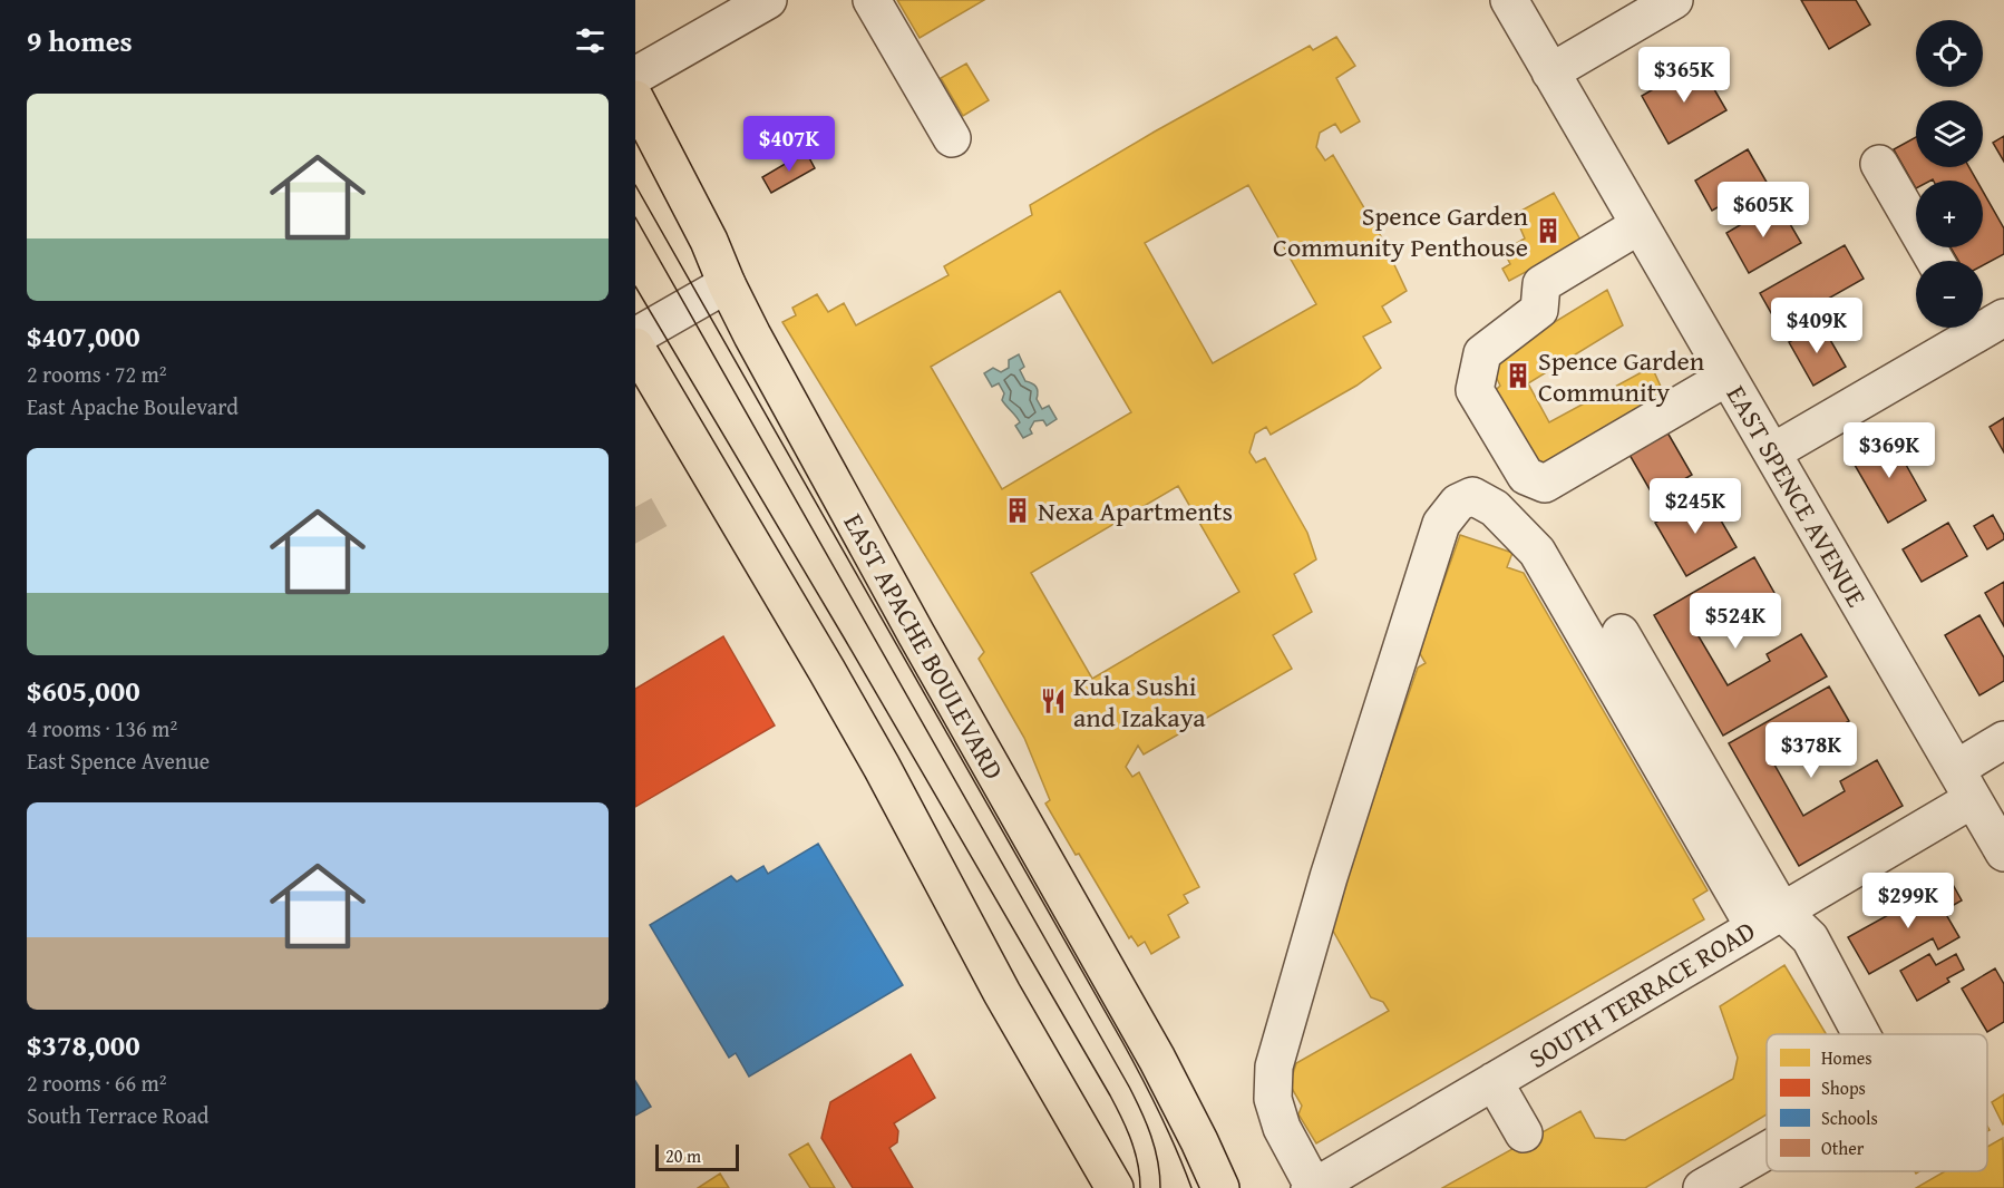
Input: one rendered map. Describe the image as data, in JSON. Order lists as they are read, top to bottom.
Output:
{
  "streets": {
    "main road": ["EAST APACHE BOULEVARD"],
    "street": ["EAST SPENCE AVENUE", "SOUTH TERRACE ROAD"]
  },
  "crossings": [
    ["EAST SPENCE AVENUE", "SOUTH TERRACE ROAD"]
  ],
  "places": {
    "building": ["Spence Garden Community Penthouse", "Spence Garden Community", "Nexa Apartments"],
    "restaurant": ["Kuka Sushi and Izakaya"]
  },
  "legend": [
    "Homes",
    "Shops",
    "Schools",
    "Other"
  ],
  "scale_bar": "20 m",
  "page": {
    "heading": "9 homes",
    "map_buttons": ["+", "−"],
    "price": [
      "$365K",
      "$407K",
      "$605K",
      "$409K",
      "$369K",
      "$245K",
      "$524K",
      "$378K",
      "$299K"
    ],
    "list": [
      {
        "name": "$407,000",
        "note": "2 rooms · 72 m² · East Apache Boulevard"
      },
      {
        "name": "$605,000",
        "note": "4 rooms · 136 m² · East Spence Avenue"
      },
      {
        "name": "$378,000",
        "note": "2 rooms · 66 m² · South Terrace Road"
      }
    ],
    "scale": "20 m"
  }
}
